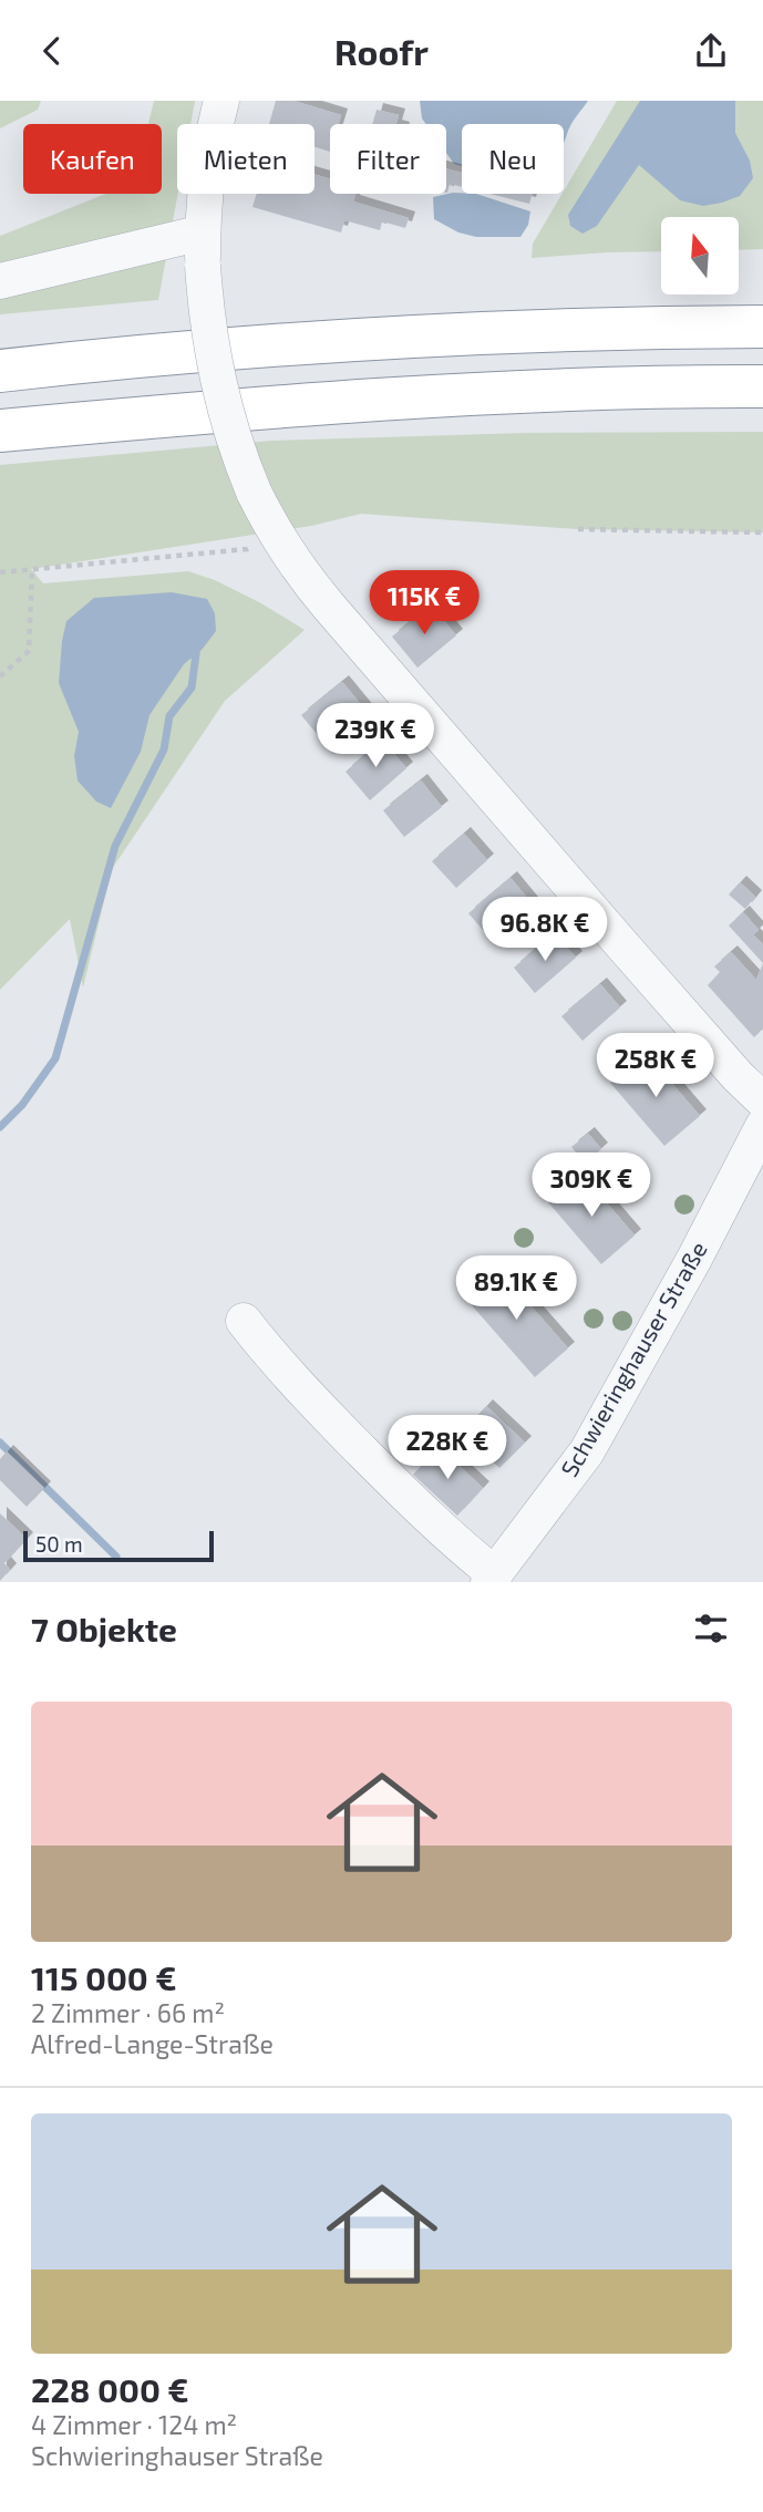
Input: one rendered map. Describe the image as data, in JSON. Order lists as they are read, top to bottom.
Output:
{
  "streets": {
    "street": ["Schwieringhauser Straße"]
  },
  "scale_bar": "50 m",
  "north": "top",
  "page": {
    "header": "Roofr",
    "chip": [
      "Kaufen",
      "Mieten",
      "Filter",
      "Neu"
    ],
    "price": [
      "115K €",
      "239K €",
      "96.8K €",
      "258K €",
      "309K €",
      "89.1K €",
      "228K €"
    ],
    "scale": "50 m",
    "heading": "7 Objekte",
    "list": [
      {
        "name": "115 000 €",
        "note": "2 Zimmer · 66 m² · Alfred-Lange-Straße"
      },
      {
        "name": "228 000 €",
        "note": "4 Zimmer · 124 m² · Schwieringhauser Straße"
      }
    ]
  }
}
